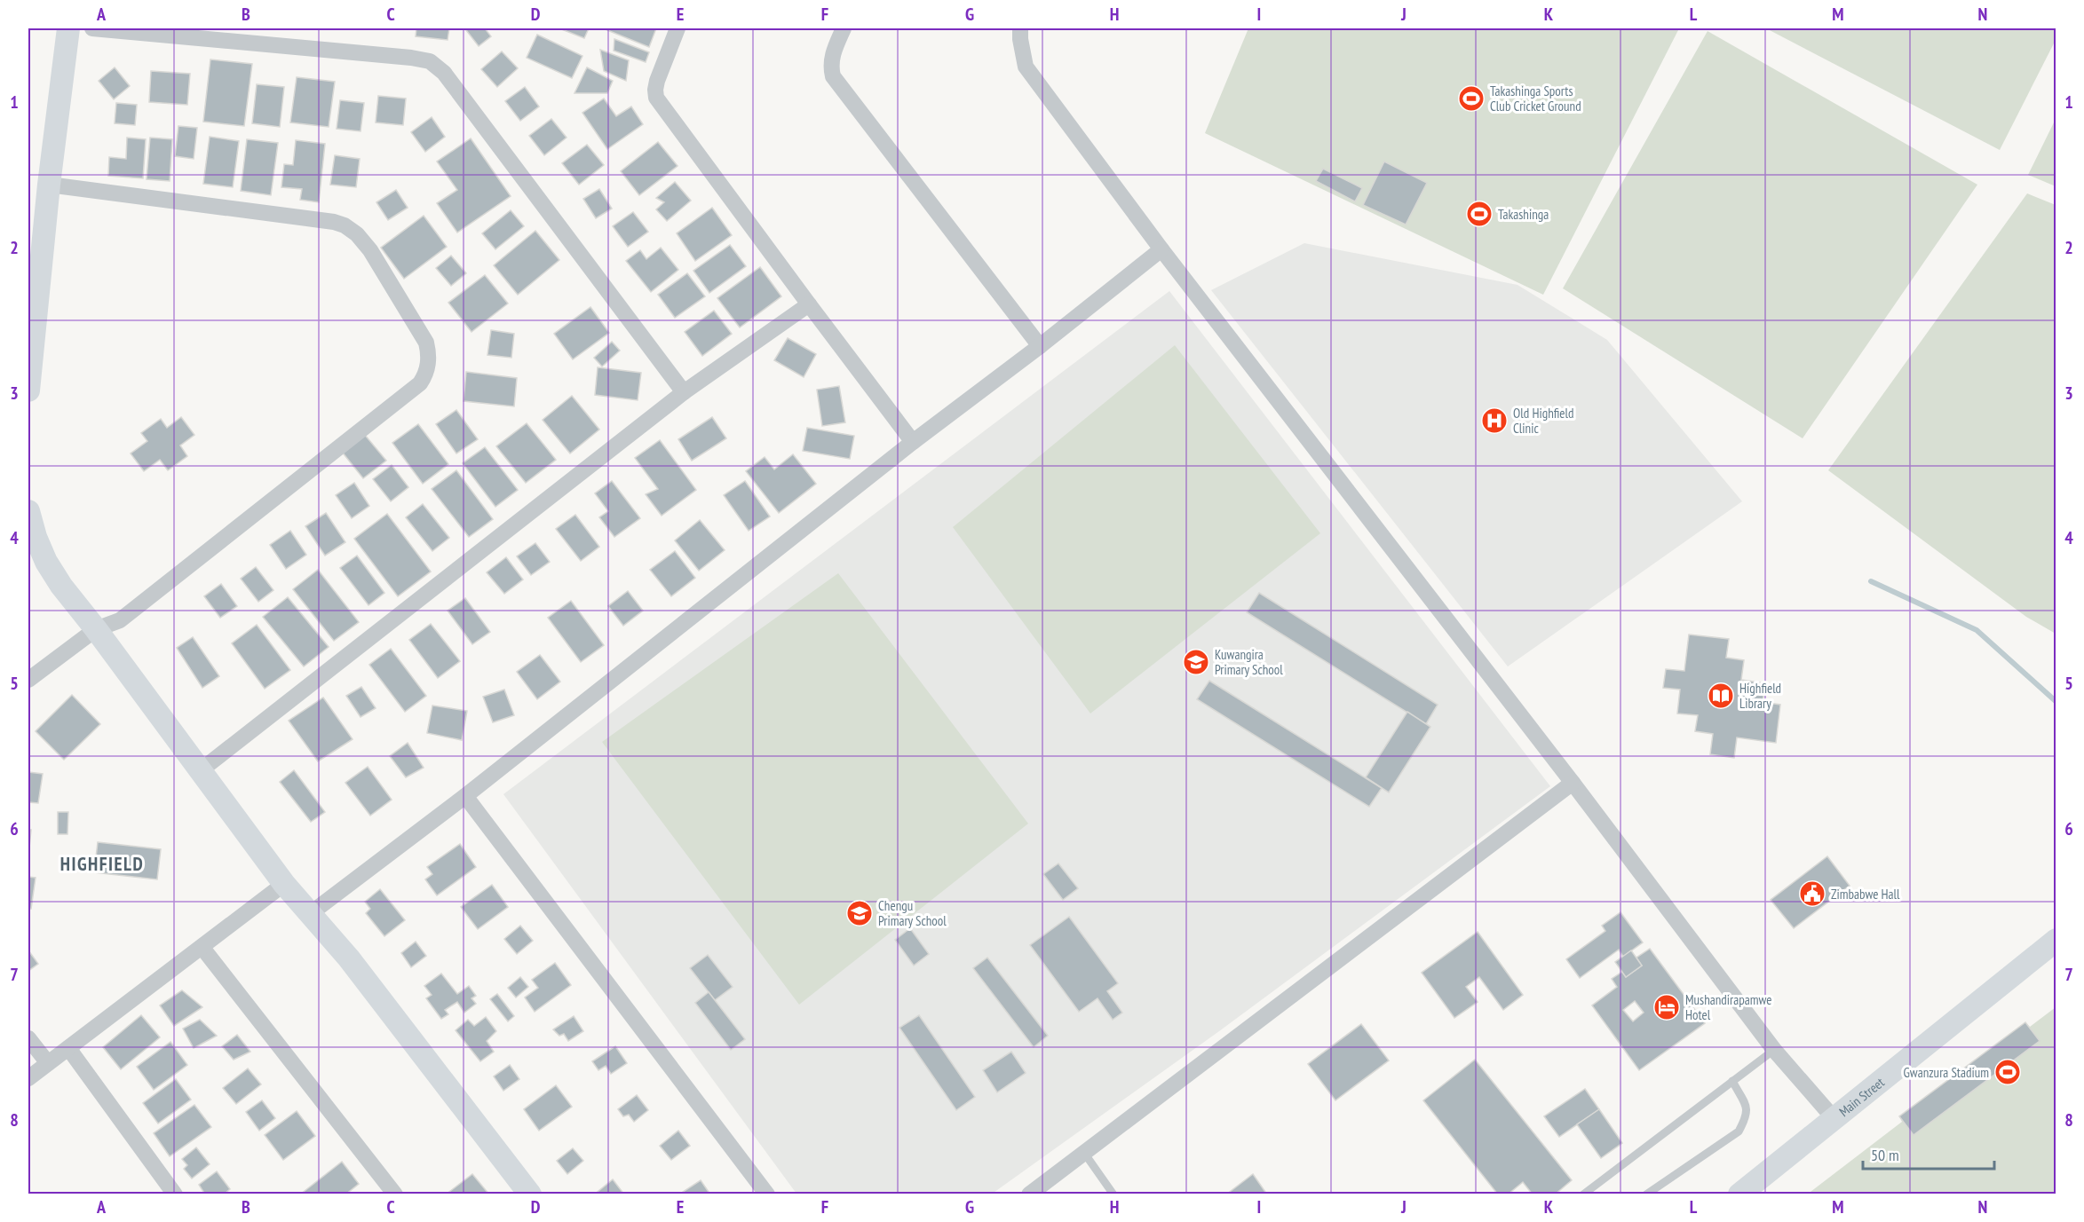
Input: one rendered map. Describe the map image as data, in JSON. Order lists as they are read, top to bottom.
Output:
{
  "streets": {
    "street": ["Main Street"]
  },
  "districts": ["HIGHFIELD"],
  "places": {
    "sports": ["Takashinga Sports Club Cricket Ground", "Takashinga", "Gwanzura Stadium"],
    "hospital": ["Old Highfield Clinic"],
    "school or university": ["Kuwangira Primary School", "Chengu Primary School"],
    "library": ["Highfield Library"],
    "public building": ["Zimbabwe Hall"],
    "hotel": ["Mushandirapamwe Hotel"]
  },
  "scale_bar": "50 m",
  "grid": {
    "columns": [
      "A",
      "B",
      "C",
      "D",
      "E",
      "F",
      "G",
      "H",
      "I",
      "J",
      "K",
      "L",
      "M",
      "N"
    ],
    "rows": [
      "1",
      "2",
      "3",
      "4",
      "5",
      "6",
      "7",
      "8"
    ]
  }
}
